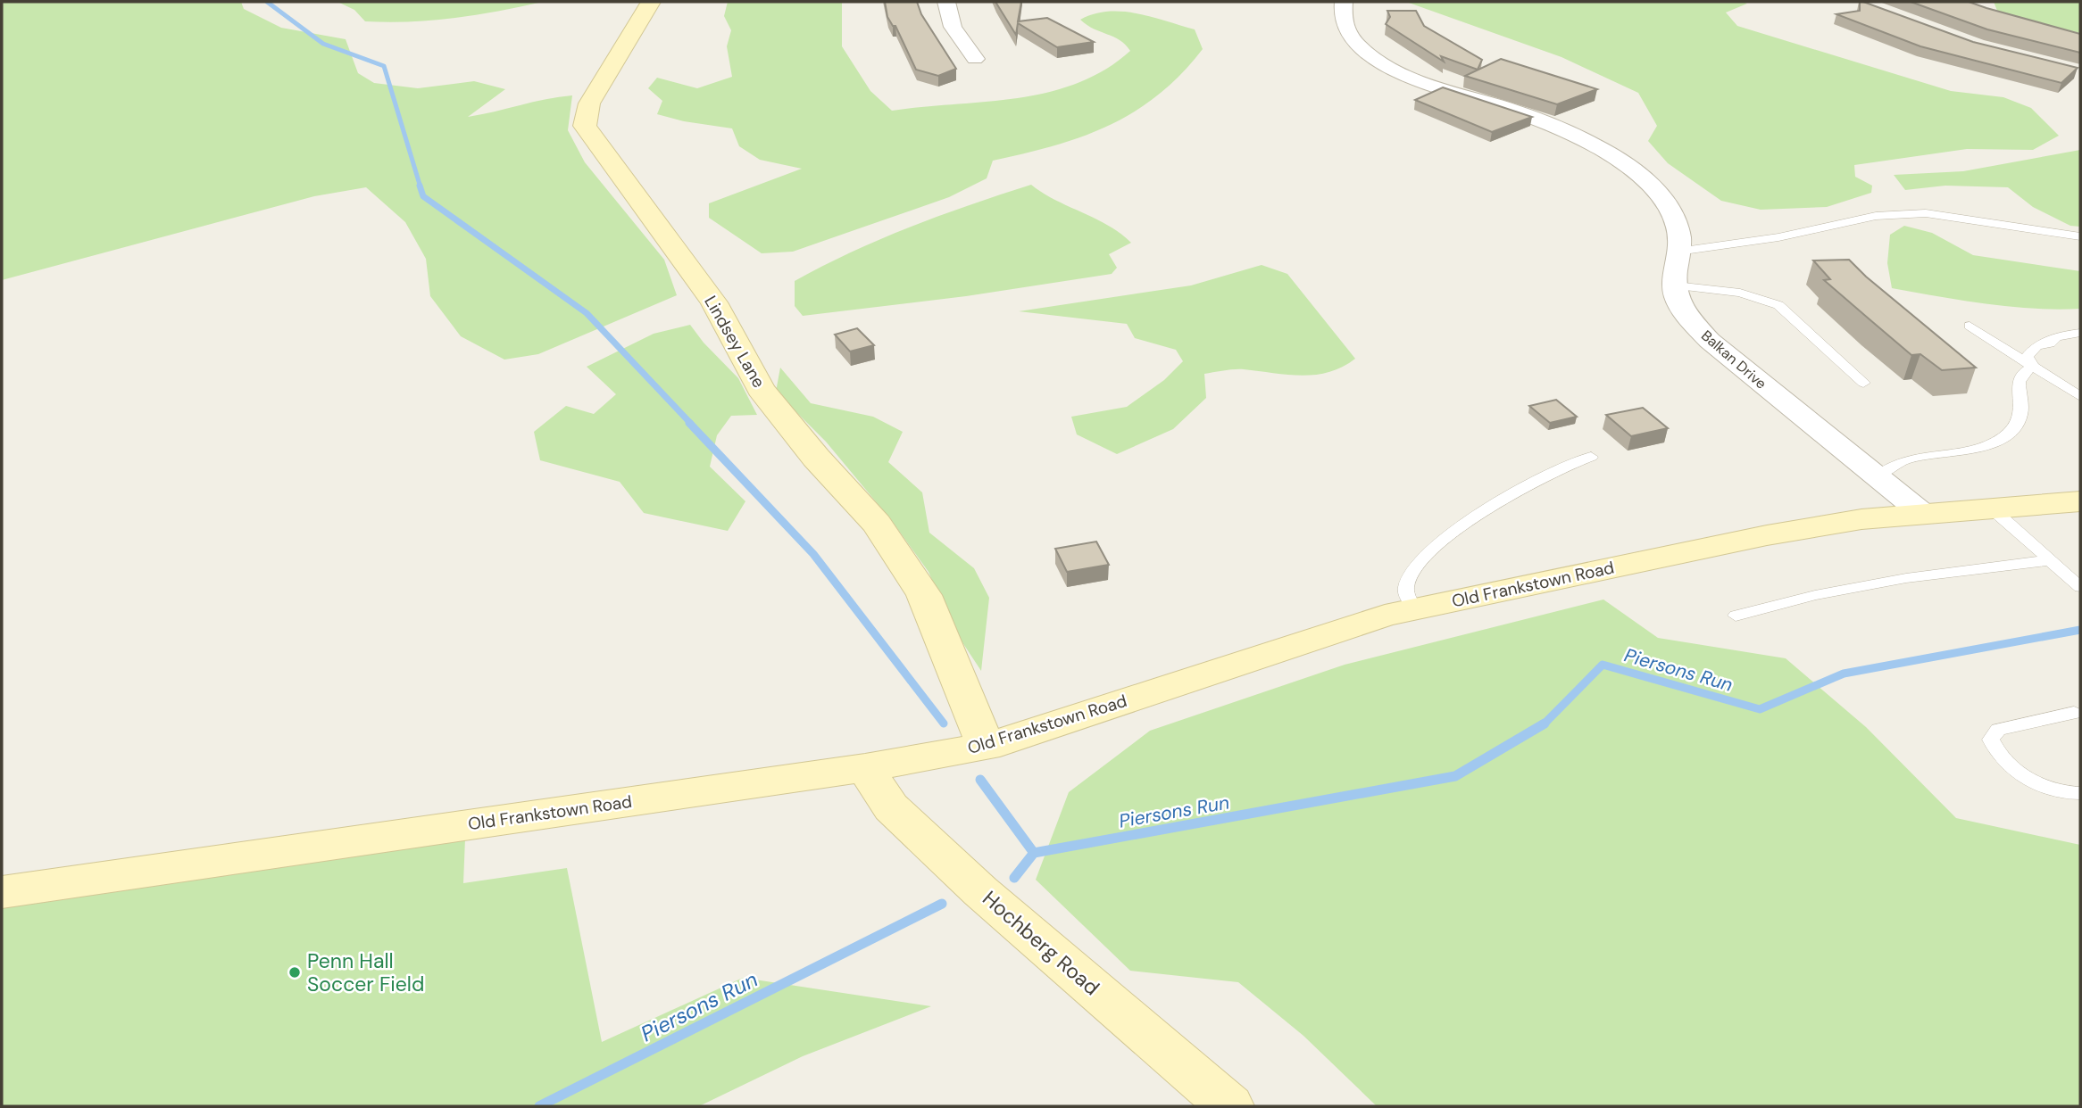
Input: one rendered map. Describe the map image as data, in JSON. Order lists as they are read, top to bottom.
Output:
{
  "streets": {
    "street": [
      "Lindsey Lane",
      "Balkan Drive",
      "Old Frankstown Road",
      "Hochberg Road"
    ]
  },
  "crossings": [
    ["Lindsey Lane", "Old Frankstown Road"],
    ["Balkan Drive", "Old Frankstown Road"],
    ["Old Frankstown Road", "Hochberg Road"]
  ],
  "water": ["Piersons Run"],
  "places": ["Penn Hall Soccer Field"]
}
